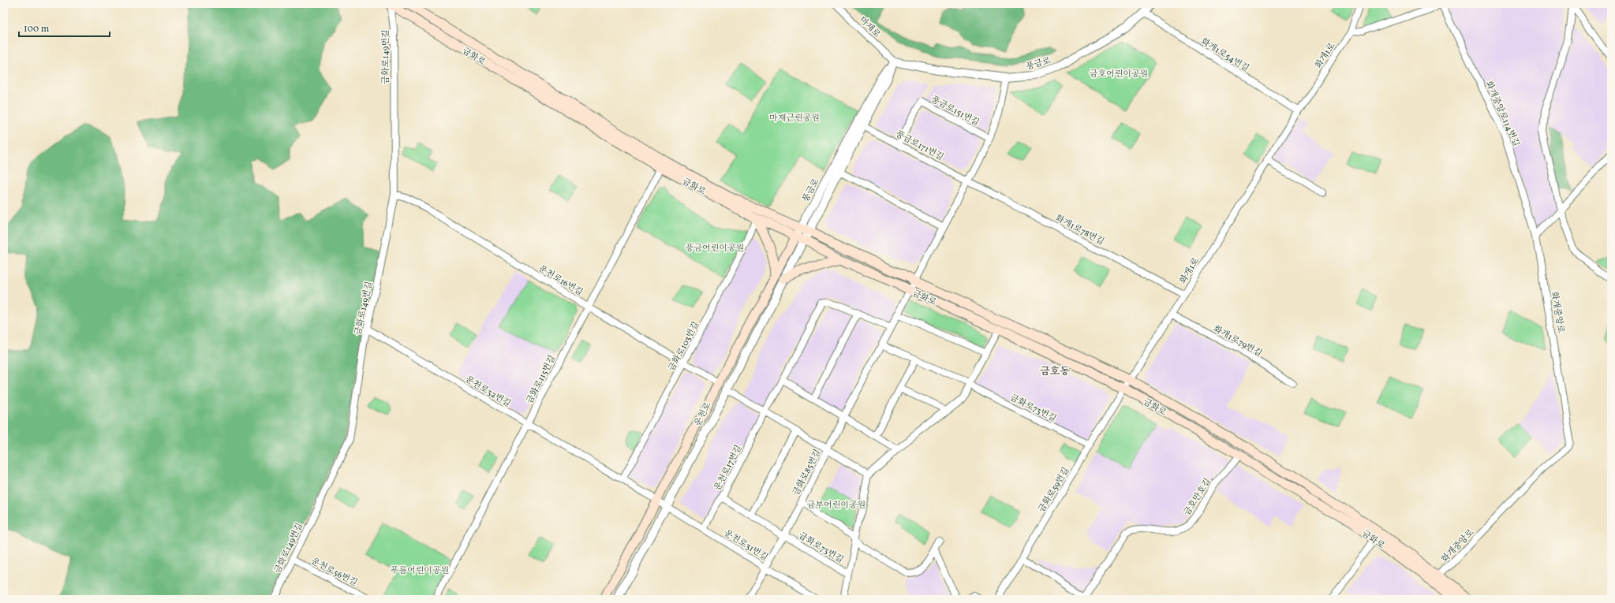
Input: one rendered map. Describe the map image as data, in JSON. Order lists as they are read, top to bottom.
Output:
{
  "streets": {
    "main road": ["금화로", "운천로"],
    "street": [
      "마재로",
      "화개1로54번길",
      "화개1로",
      "금화로149번길",
      "풍금로",
      "풍금로151번길",
      "화개중앙로114번길",
      "풍금로171번길",
      "화개1로78번길",
      "운천로16번길",
      "화개중앙로",
      "화개1로79번길",
      "금화로103번길",
      "금화로115번길",
      "운천로32번길",
      "금화로73번길",
      "운천로17번길",
      "금화로85번길",
      "금화로59번길",
      "금호만호길",
      "운천로31번길",
      "운천로56번길"
    ]
  },
  "crossings": [
    ["마재로", "풍금로"],
    ["화개1로54번길", "화개1로"],
    ["화개1로54번길", "풍금로"],
    ["화개1로", "금화로"],
    ["화개1로", "화개1로78번길"],
    ["화개1로", "화개1로79번길"],
    ["화개1로", "금화로59번길"],
    ["금화로", "금화로149번길"],
    ["금화로", "풍금로"],
    ["금화로", "화개중앙로"],
    ["금화로", "금화로103번길"],
    ["금화로", "금화로115번길"],
    ["금화로", "운천로"],
    ["금화로", "금화로85번길"],
    ["금화로", "금화로59번길"],
    ["금화로", "금호만호길"],
    ["금화로149번길", "운천로16번길"],
    ["금화로149번길", "운천로32번길"],
    ["금화로149번길", "운천로56번길"],
    ["풍금로", "풍금로171번길"],
    ["풍금로", "운천로"],
    ["풍금로151번길", "풍금로171번길"],
    ["화개중앙로114번길", "화개중앙로"],
    ["풍금로171번길", "화개1로78번길"],
    ["운천로16번길", "금화로103번길"],
    ["운천로16번길", "금화로115번길"],
    ["운천로16번길", "운천로"],
    ["금화로103번길", "운천로32번길"],
    ["금화로115번길", "운천로32번길"],
    ["운천로32번길", "운천로"],
    ["운천로32번길", "운천로31번길"],
    ["금화로73번길", "금화로85번길"],
    ["금화로73번길", "금화로59번길"],
    ["운천로", "운천로31번길"],
    ["운천로17번길", "운천로31번길"],
    ["금화로85번길", "운천로31번길"],
    ["금화로59번길", "금호만호길"]
  ],
  "districts": ["금호동"],
  "parks": [
    "금호어린이공원",
    "마재근린공원",
    "풍금어린이공원",
    "금부어린이공원",
    "푸름어린이공원"
  ],
  "scale_bar": "100 m"
}
